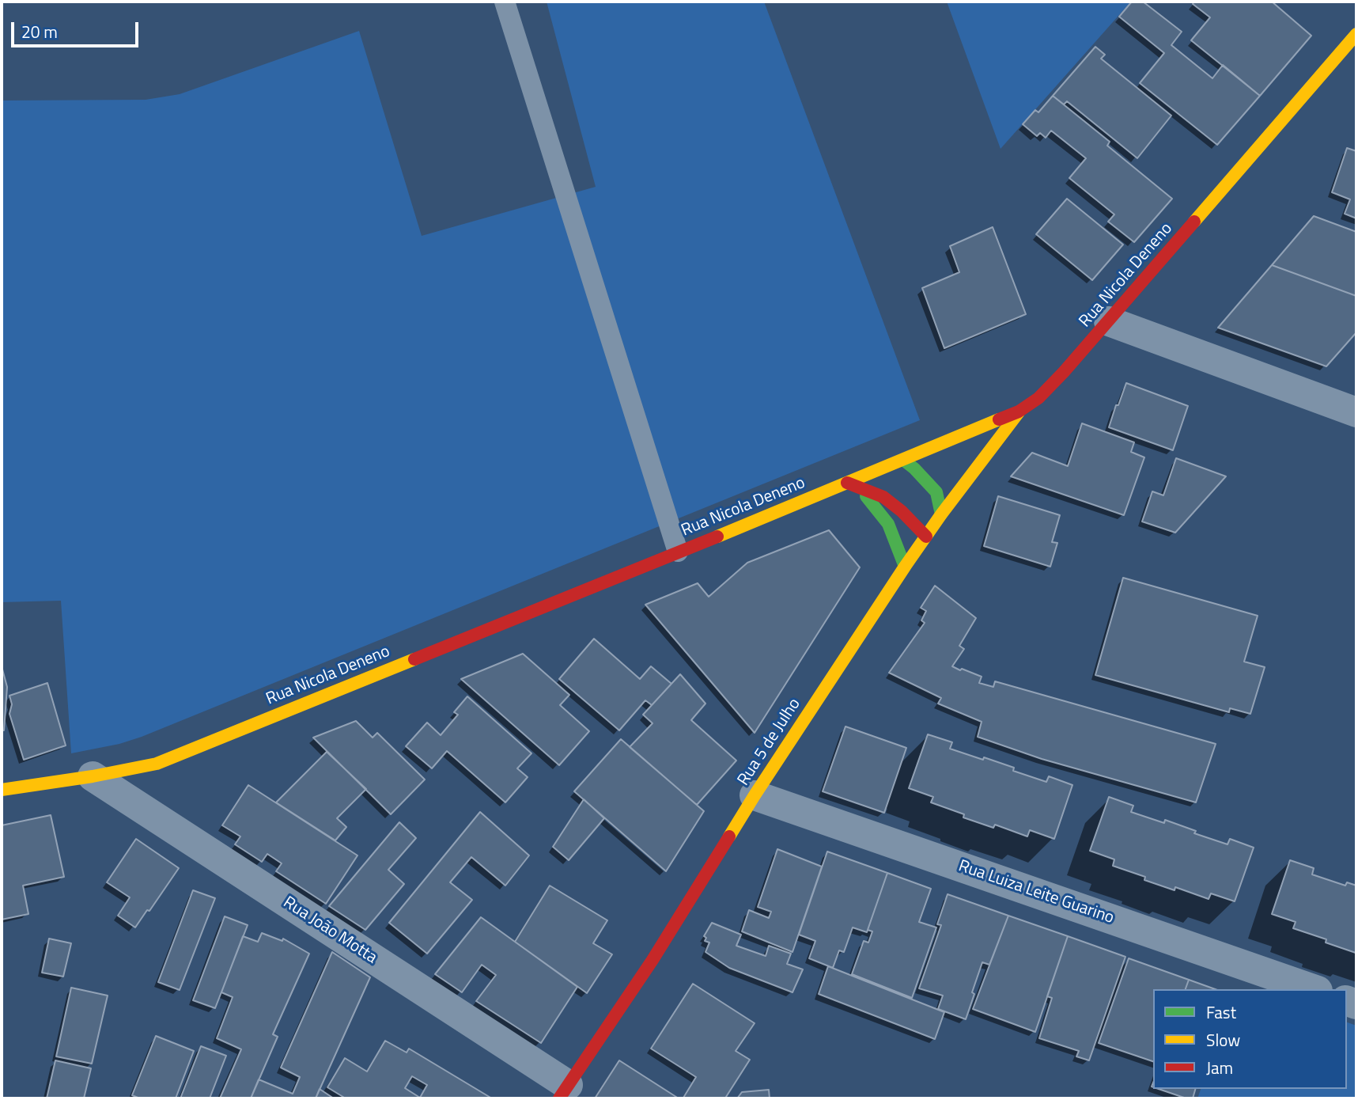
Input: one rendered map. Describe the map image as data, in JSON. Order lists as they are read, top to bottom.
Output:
{
  "streets": {
    "street": [
      "Rua Nicola Deneno",
      "Rua 5 de Julho",
      "Rua Luiza Leite Guarino",
      "Rua João Motta"
    ]
  },
  "crossings": [
    ["Rua Nicola Deneno", "Rua 5 de Julho"],
    ["Rua Nicola Deneno", "Rua João Motta"],
    ["Rua 5 de Julho", "Rua Luiza Leite Guarino"],
    ["Rua 5 de Julho", "Rua João Motta"]
  ],
  "legend": ["Fast", "Slow", "Jam"],
  "scale_bar": "20 m"
}
